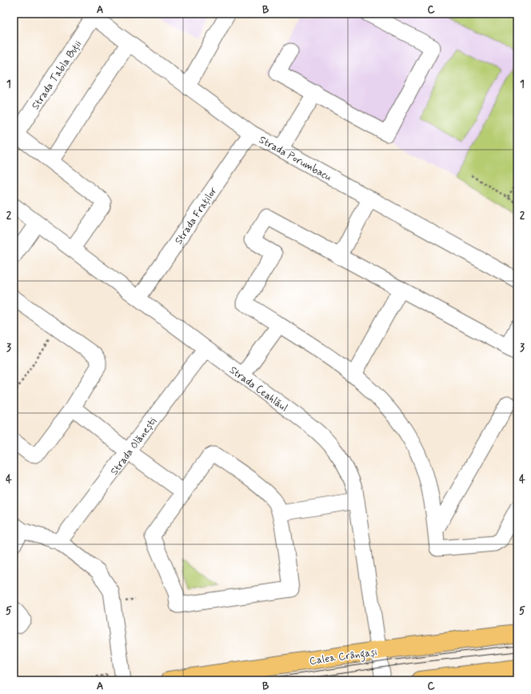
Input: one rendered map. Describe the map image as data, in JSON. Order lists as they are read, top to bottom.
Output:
{
  "streets": {
    "main road": ["Calea Crângași"],
    "street": [
      "Strada Tabla Buții",
      "Strada Porumbacu",
      "Strada Fraților",
      "Strada Ceahlăul",
      "Strada Olănești"
    ]
  },
  "crossings": [
    ["Strada Tabla Buții", "Strada Porumbacu"],
    ["Strada Porumbacu", "Strada Fraților"],
    ["Strada Fraților", "Strada Ceahlăul"],
    ["Strada Ceahlăul", "Strada Olănești"],
    ["Strada Ceahlăul", "Calea Crângași"]
  ],
  "grid": {
    "columns": ["A", "B", "C"],
    "rows": [
      "1",
      "2",
      "3",
      "4",
      "5"
    ]
  }
}
